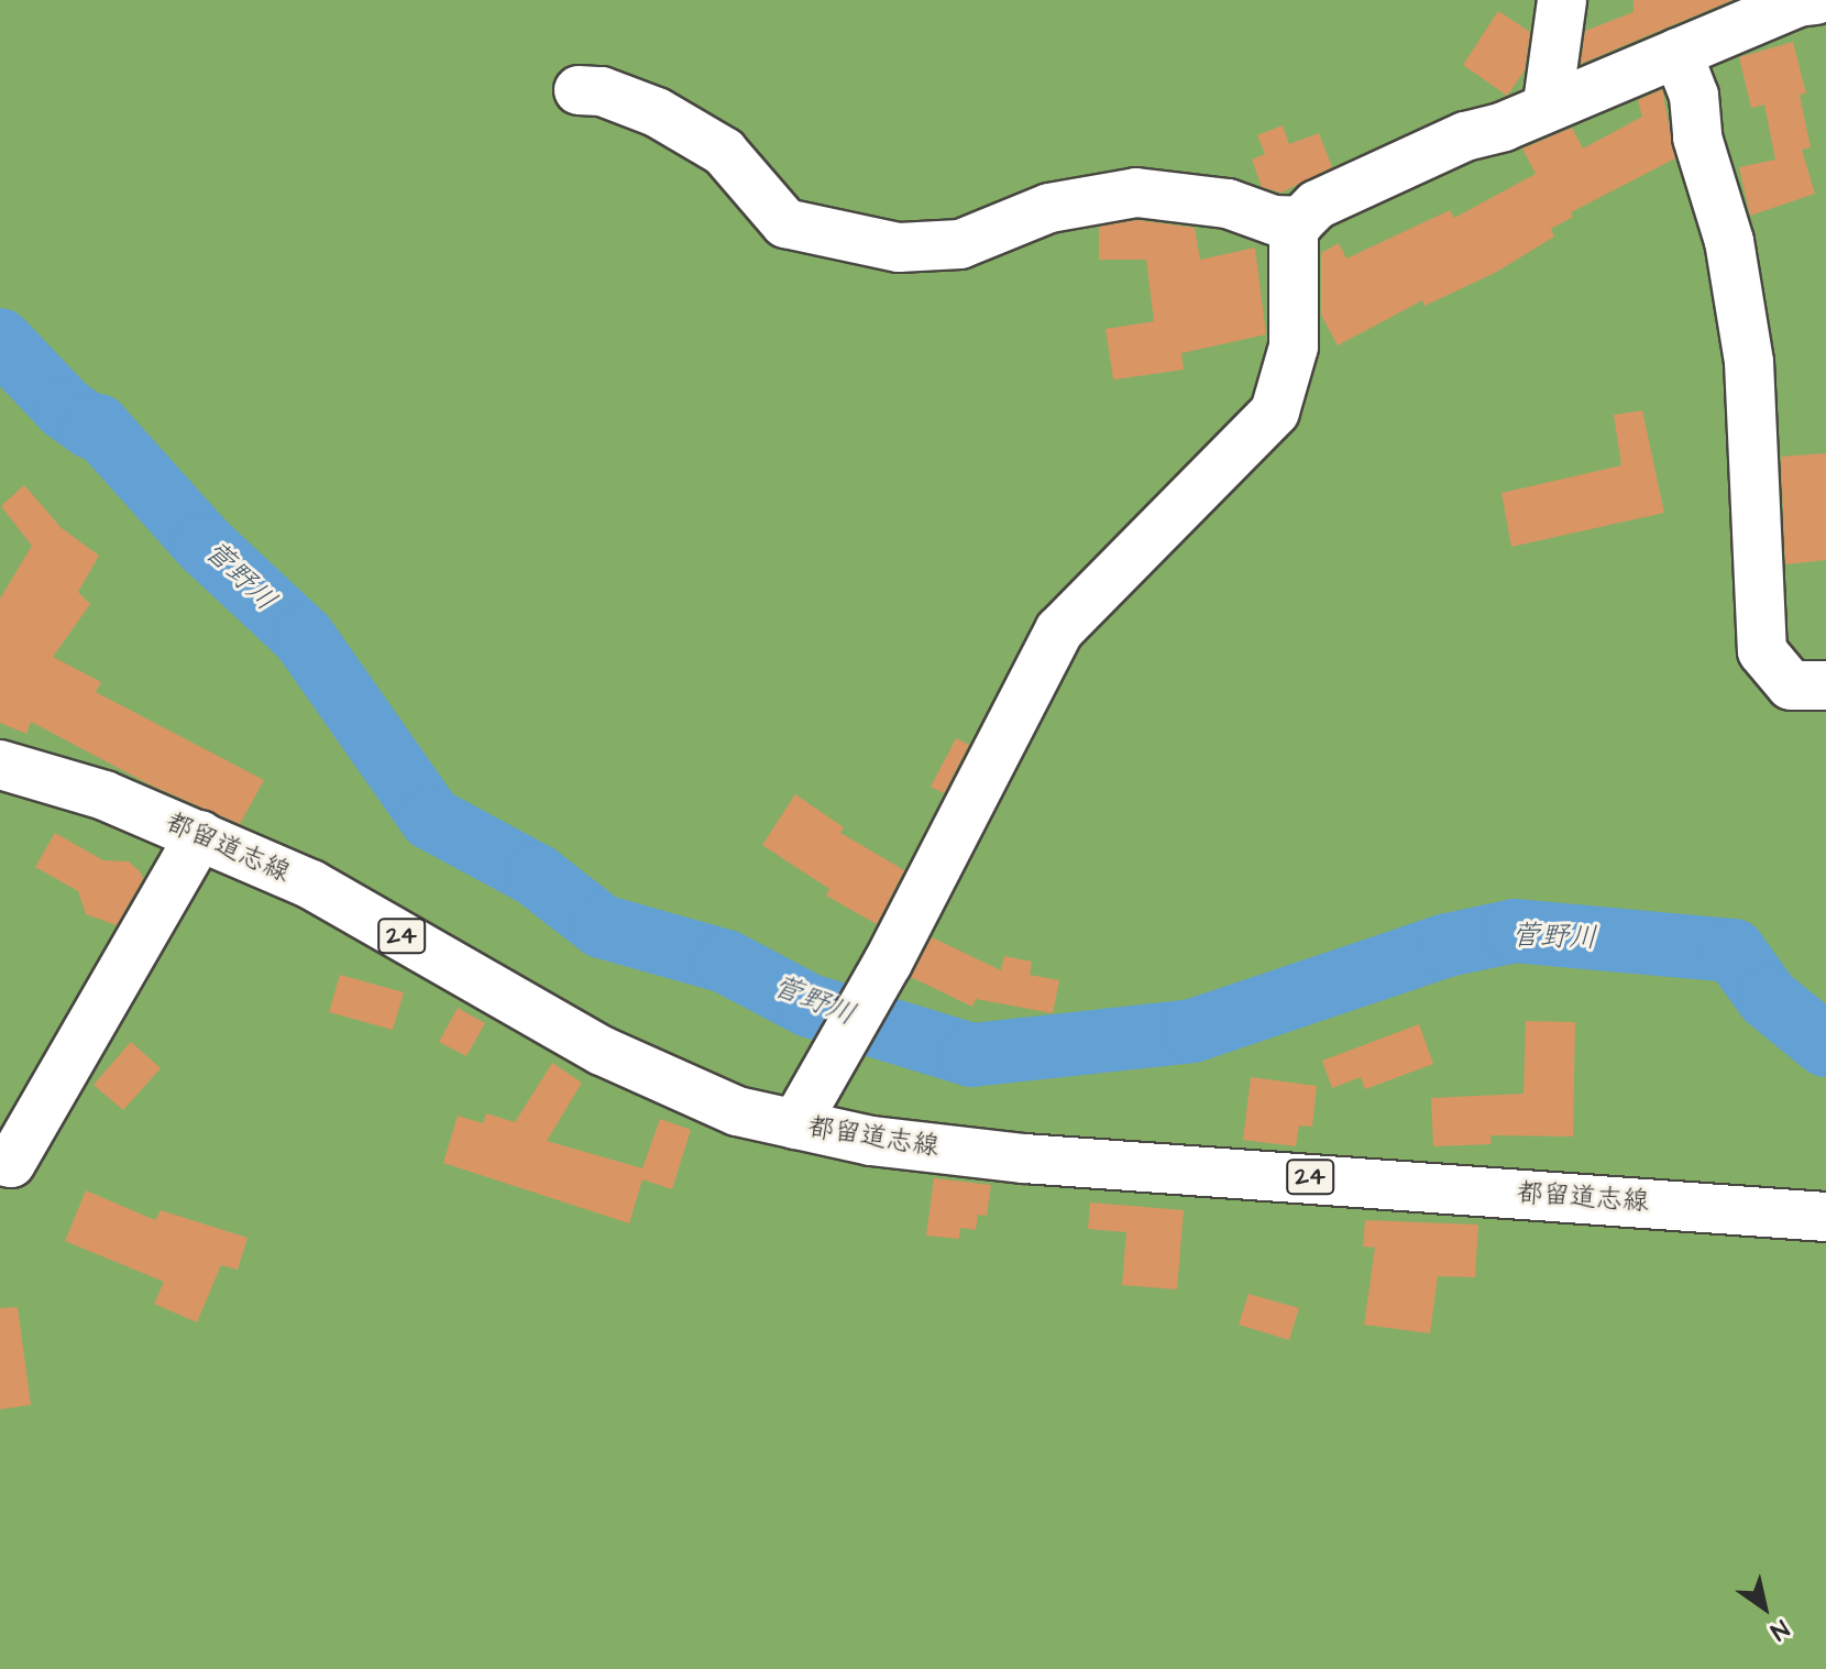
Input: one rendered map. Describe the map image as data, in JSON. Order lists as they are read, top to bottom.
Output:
{
  "streets": {
    "street": ["都留道志線", "24"]
  },
  "water": ["菅野川"],
  "north": "bottom right"
}
